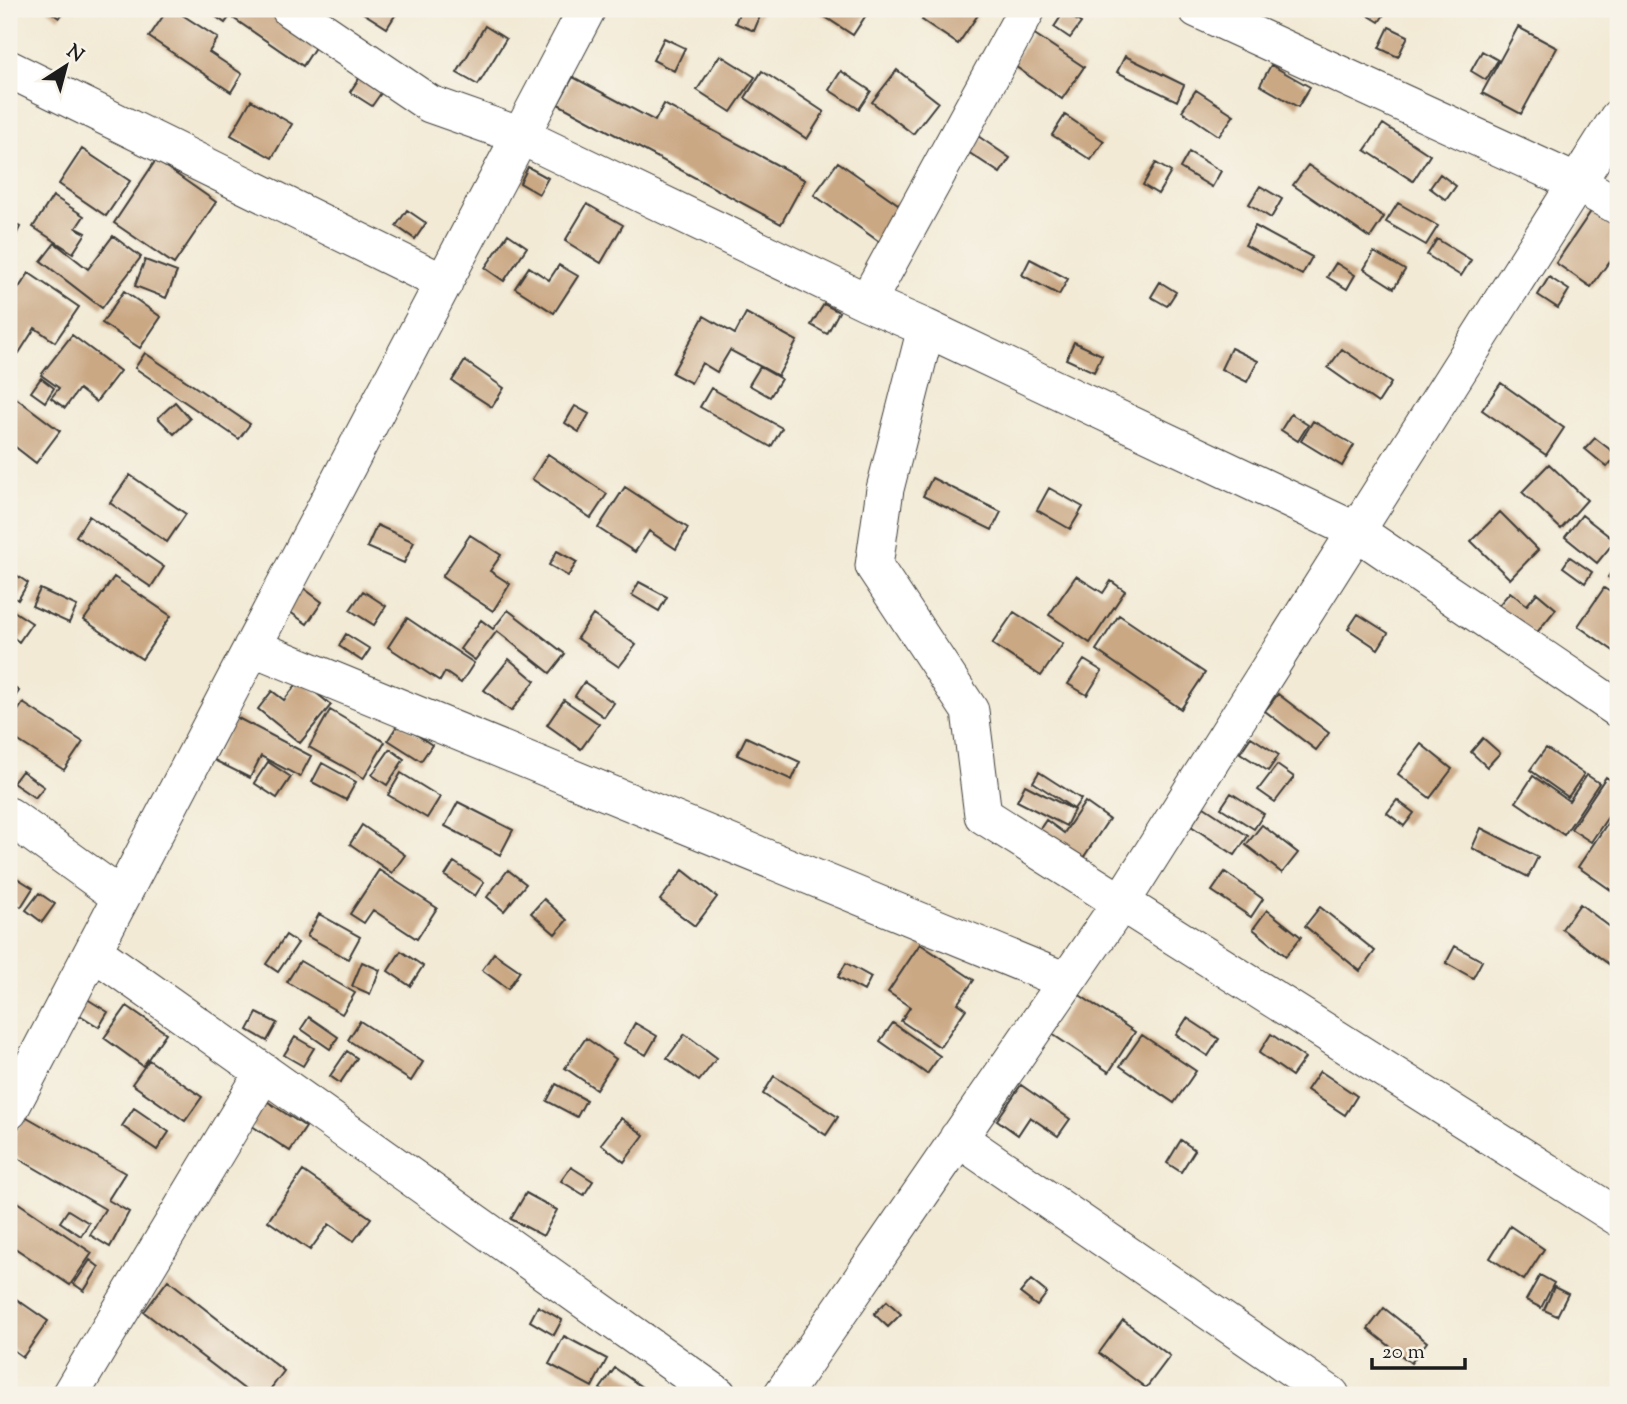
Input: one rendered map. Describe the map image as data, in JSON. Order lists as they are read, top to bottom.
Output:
{
  "scale_bar": "20 m",
  "north": "top right"
}
